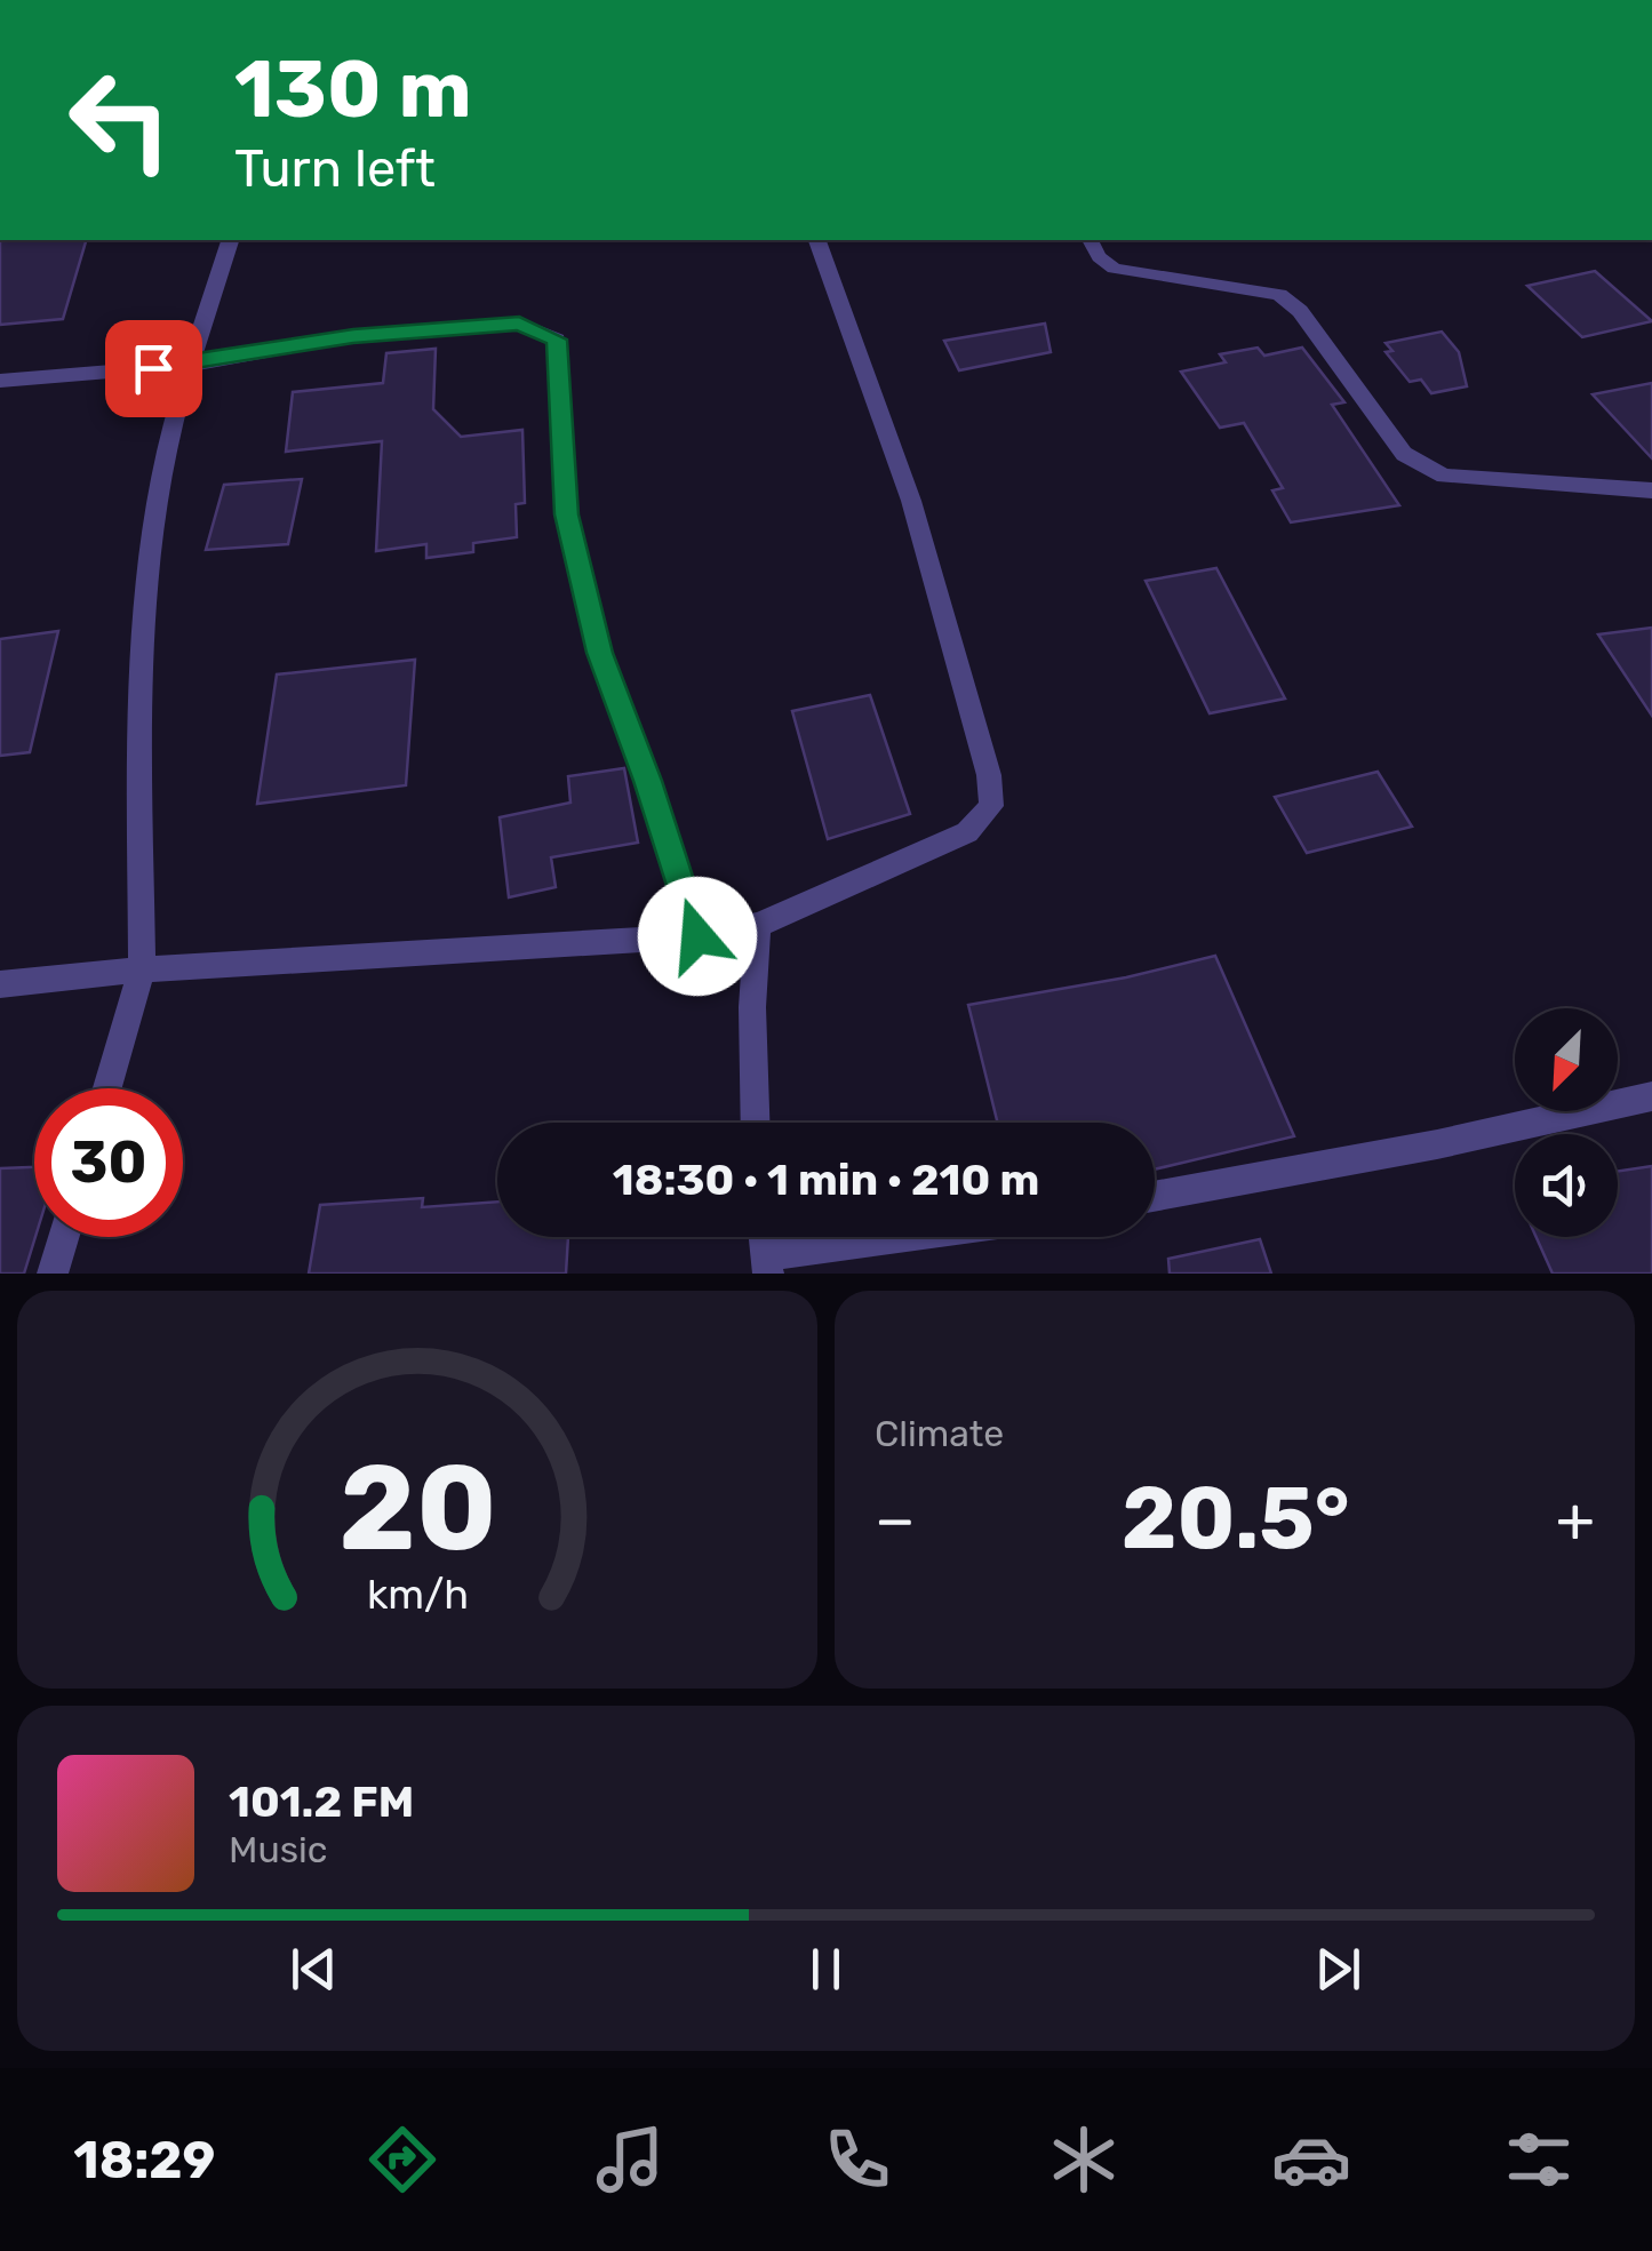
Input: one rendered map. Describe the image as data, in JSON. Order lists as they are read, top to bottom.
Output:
{
  "north": "bottom left",
  "page": {
    "turn": ["130 m", "Turn left"],
    "limit": "30",
    "trip": "18:30 · 1 min · 210 m",
    "tile": "Climate",
    "heat": ["−", "20.5°", "+"],
    "song": ["101.2 FM", "Music"],
    "tabs": "18:29",
    "gauge": ["20", "km/h"]
  }
}
